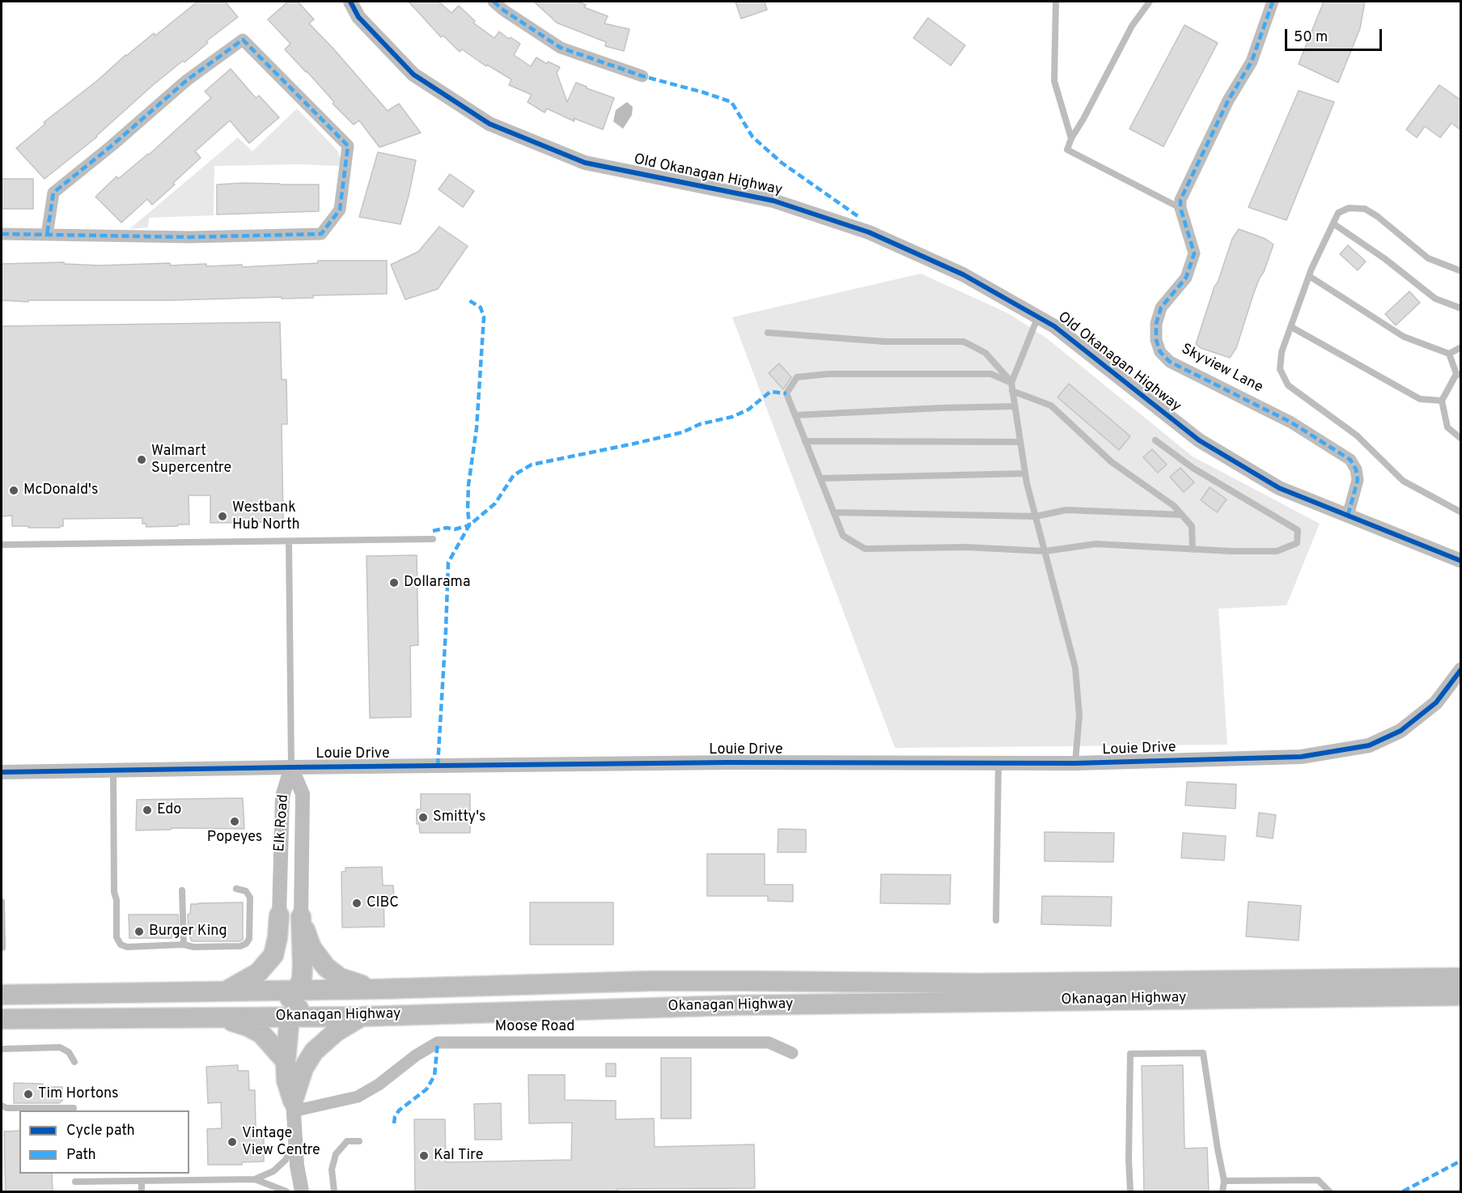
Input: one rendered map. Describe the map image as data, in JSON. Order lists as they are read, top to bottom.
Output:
{
  "streets": {
    "highway": ["Okanagan Highway"],
    "street": [
      "Old Okanagan Highway",
      "Skyview Lane",
      "Louie Drive",
      "Elk Road",
      "Moose Road"
    ]
  },
  "crossings": [
    ["Old Okanagan Highway", "Skyview Lane"],
    ["Louie Drive", "Elk Road"]
  ],
  "places": [
    "Walmart Supercentre",
    "McDonald's",
    "Westbank Hub North",
    "Dollarama",
    "Edo",
    "Smitty's",
    "Popeyes",
    "CIBC",
    "Burger King",
    "Tim Hortons",
    "Vintage View Centre",
    "Kal Tire"
  ],
  "legend": ["Cycle path", "Path"],
  "scale_bar": "50 m"
}
